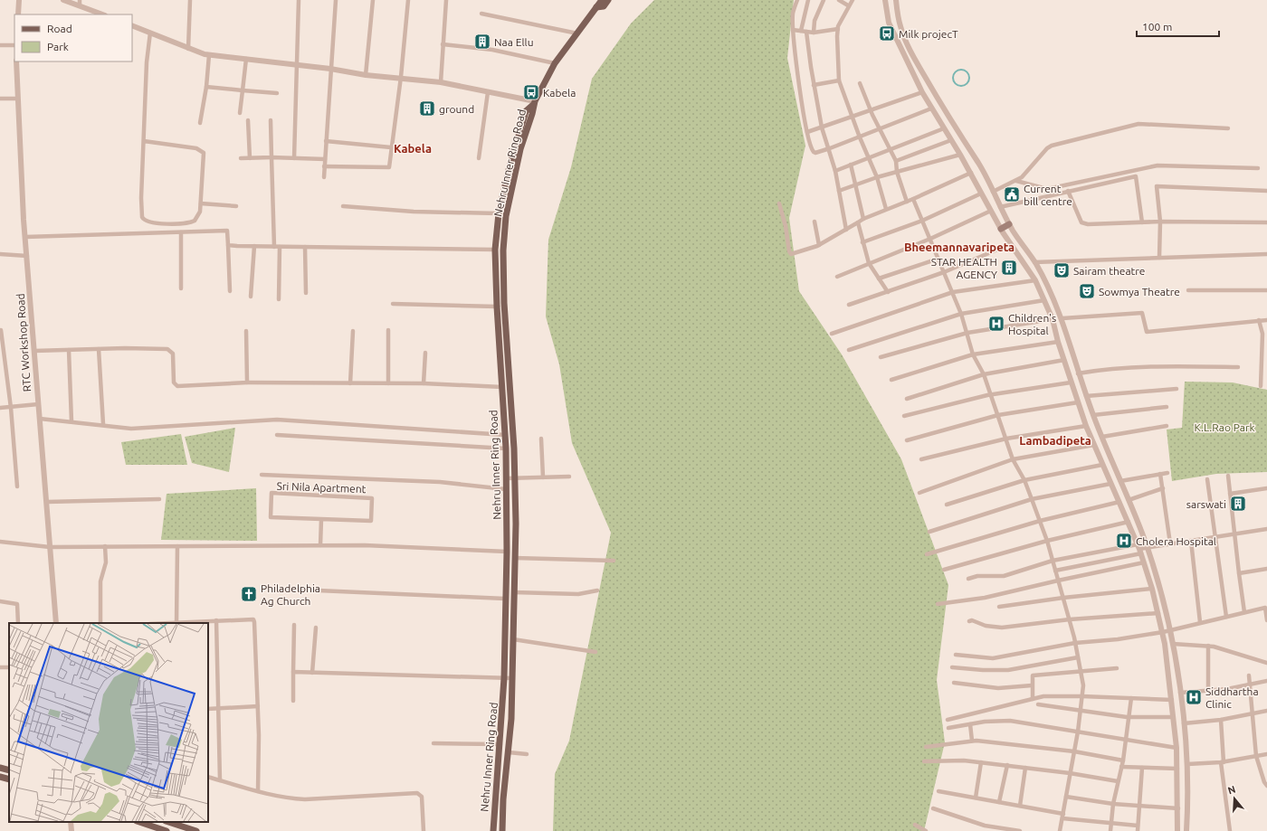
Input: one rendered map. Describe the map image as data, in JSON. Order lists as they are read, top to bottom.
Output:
{
  "streets": {
    "main road": ["Nehru Inner Ring Road"],
    "street": ["RTC Workshop Road", "Sri Nila Apartment"]
  },
  "districts": ["Kabela", "Bheemannavaripeta", "Lambadipeta"],
  "parks": ["K.L.Rao Park"],
  "places": {
    "bus stop": ["Milk projecT", "Kabela"],
    "building": [
      "Naa Ellu",
      "ground",
      "STAR HEALTH AGENCY",
      "sarswati"
    ],
    "public building": ["Current bill centre"],
    "theatre": ["Sairam theatre", "Sowmya Theatre"],
    "hospital": ["Children's Hospital", "Cholera Hospital", "Siddhartha Clinic"],
    "church": ["Philadelphia Ag Church"]
  },
  "legend": ["Road", "Park"],
  "scale_bar": "100 m",
  "north": "top"
}
